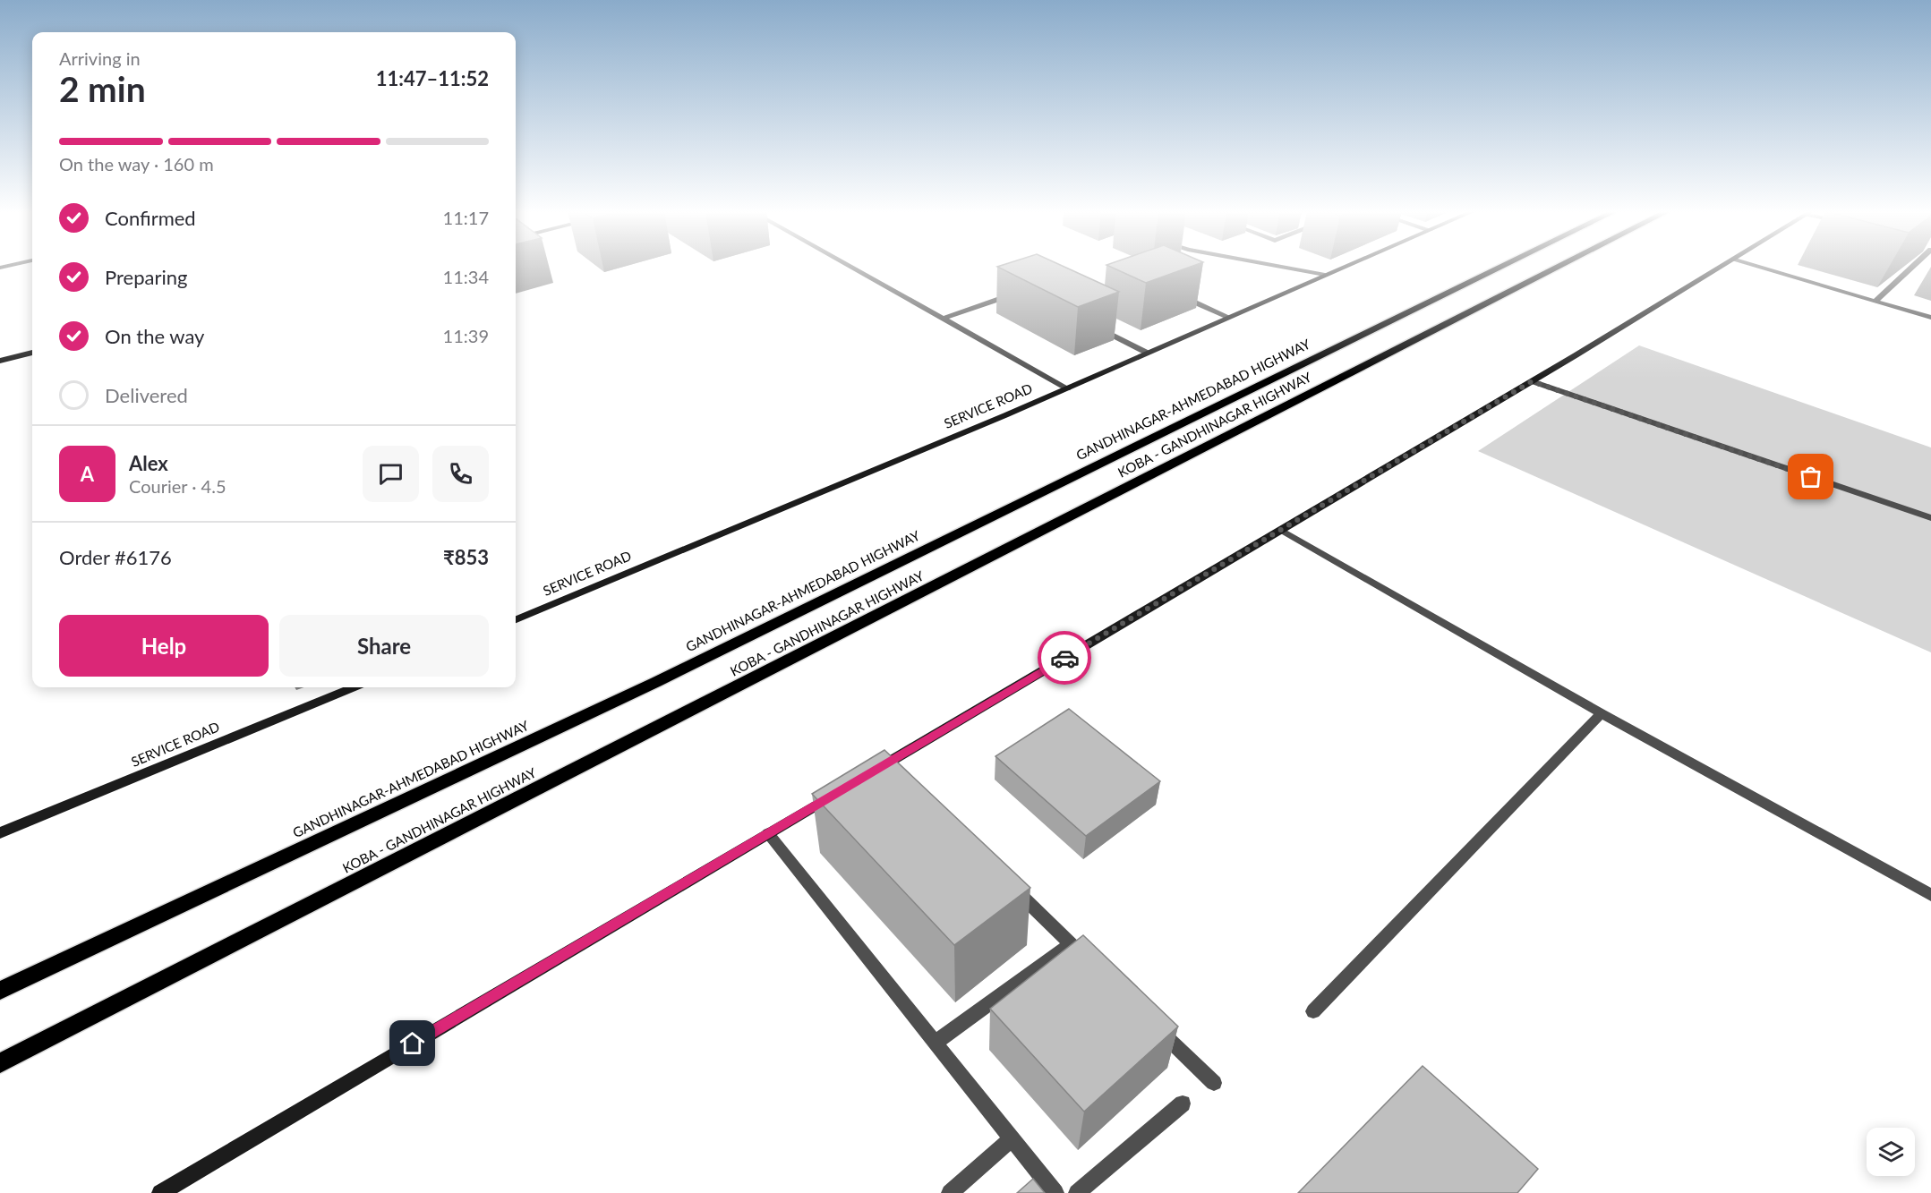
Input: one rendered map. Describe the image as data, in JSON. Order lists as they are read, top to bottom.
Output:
{
  "streets": {
    "main road": ["GANDHINAGAR-AHMEDABAD HIGHWAY", "KOBA - GANDHINAGAR HIGHWAY"],
    "street": ["SERVICE ROAD"]
  },
  "page": {
    "heading": ["2 min", "Arriving in", "11:47–11:52"],
    "panel": [
      "Alex",
      "Courier · 4.5",
      "Order #6176",
      "₹853"
    ],
    "bar": "On the way · 160 m",
    "list": [
      ["Confirmed", "11:17"],
      ["Preparing", "11:34"],
      ["On the way", "11:39"],
      "Delivered"
    ],
    "round": "A",
    "buttons": ["Help", "Share"]
  }
}
